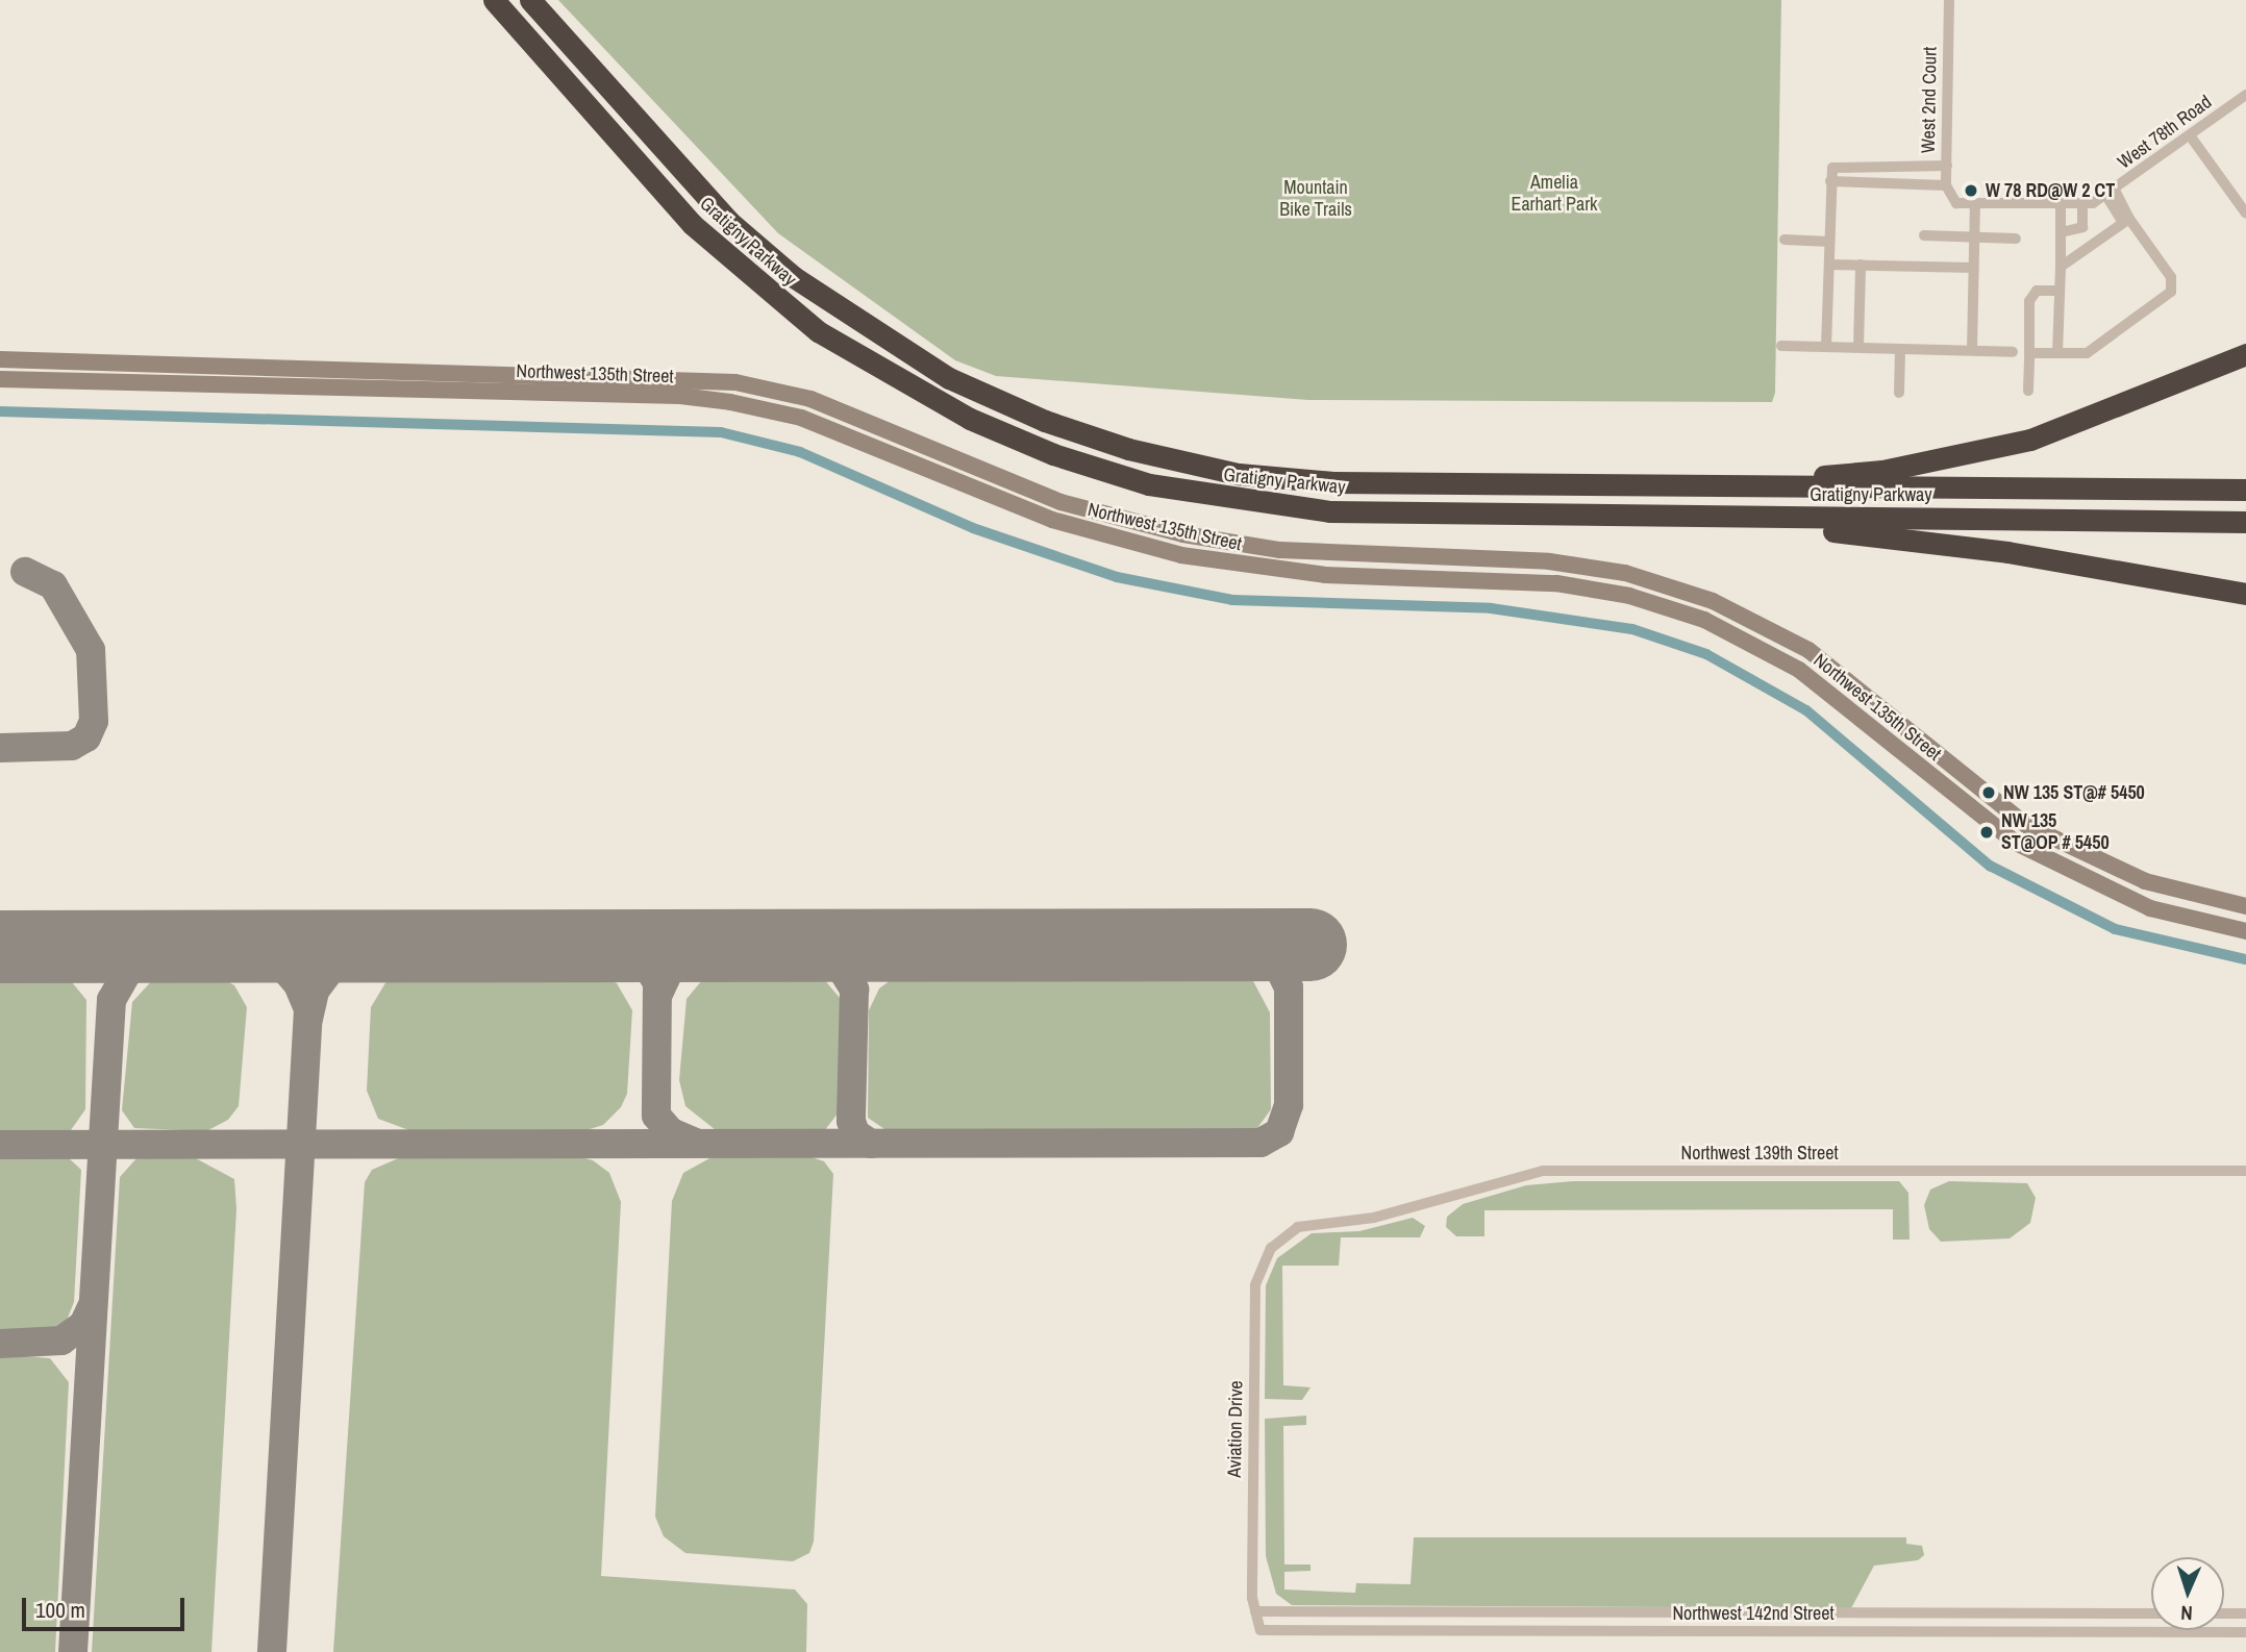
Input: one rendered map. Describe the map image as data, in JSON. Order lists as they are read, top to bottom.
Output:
{
  "streets": {
    "highway": ["Gratigny Parkway"],
    "main road": ["Northwest 135th Street"],
    "street": [
      "West 2nd Court",
      "West 78th Road",
      "Northwest 139th Street",
      "Aviation Drive",
      "Northwest 142nd Street"
    ]
  },
  "crossings": [
    ["West 2nd Court", "West 78th Road"],
    ["Northwest 139th Street", "Aviation Drive"],
    ["Aviation Drive", "Northwest 142nd Street"]
  ],
  "parks": ["Amelia Earhart Park", "Mountain Bike Trails"],
  "places": ["W 78 RD@W 2 CT", "NW 135 ST@# 5450", "NW 135 ST@OP # 5450"],
  "scale_bar": "100 m",
  "north": "bottom"
}
